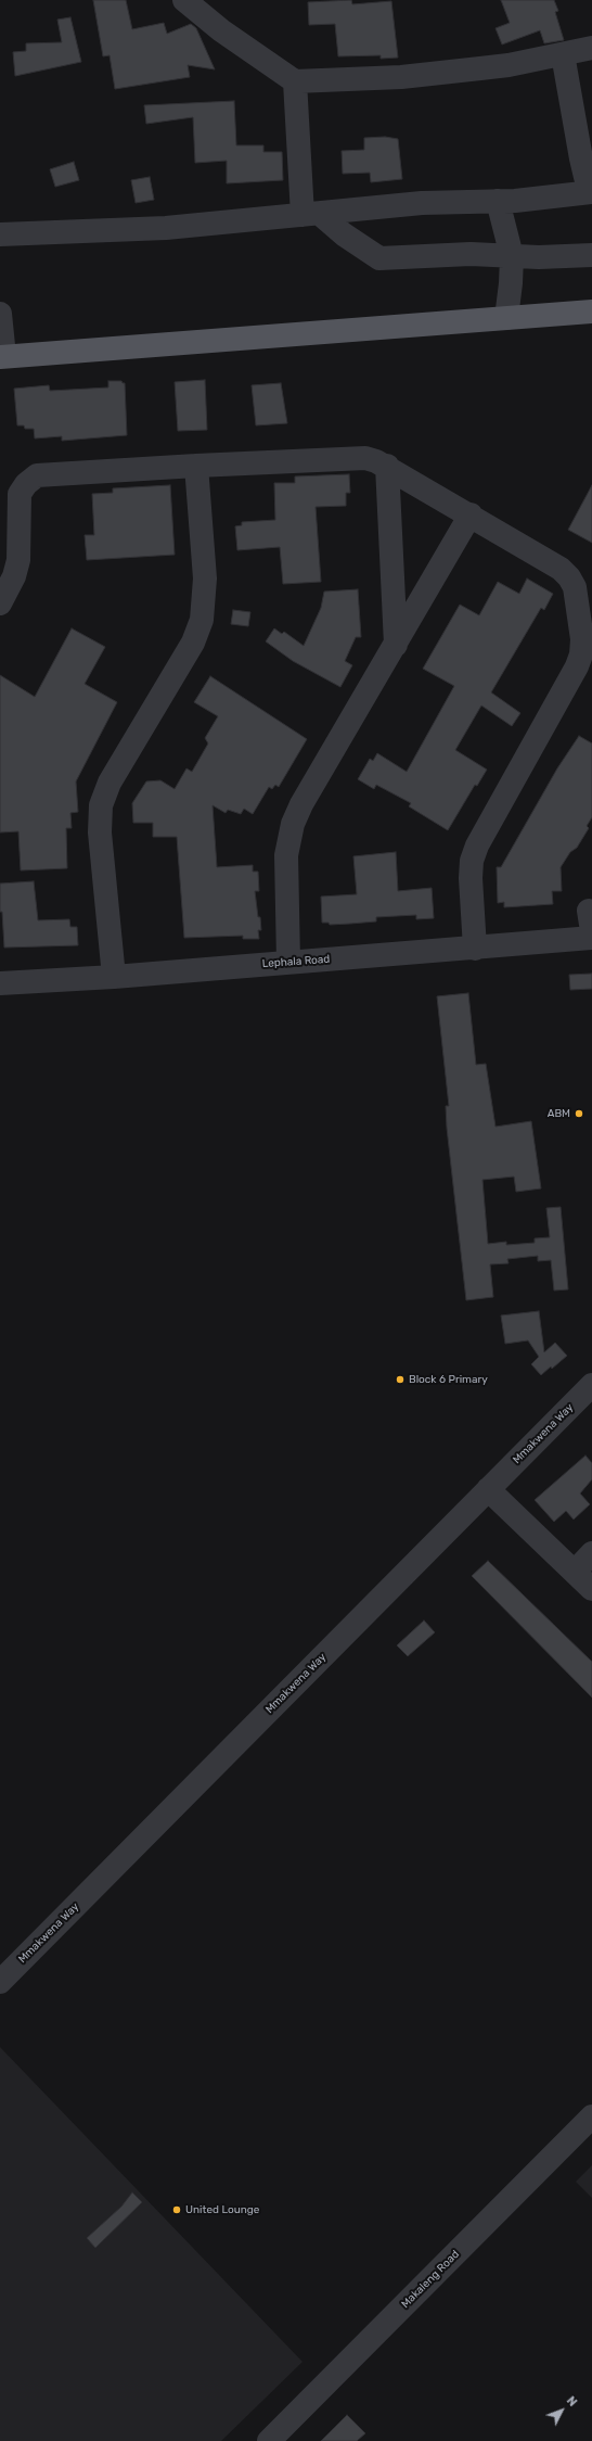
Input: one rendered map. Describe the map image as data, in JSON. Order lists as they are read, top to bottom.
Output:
{
  "streets": {
    "street": ["Lephala Road", "Mmakwena Way", "Makaleng Road"]
  },
  "places": ["ABM", "Block 6 Primary", "United Lounge"],
  "north": "top right"
}
